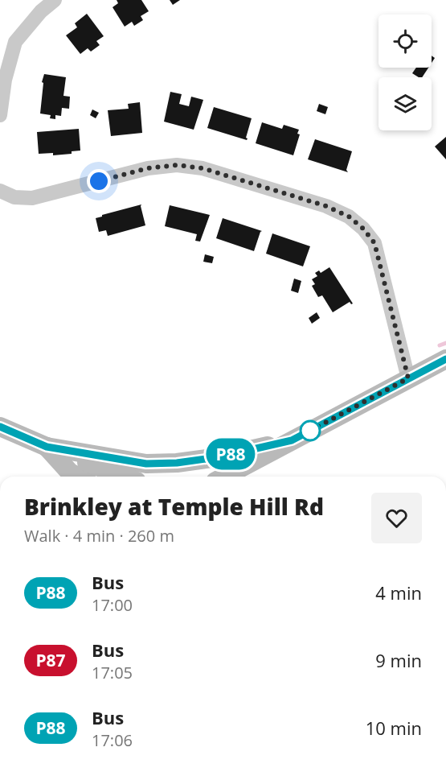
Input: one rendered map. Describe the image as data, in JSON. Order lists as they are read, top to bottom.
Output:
{
  "lines": ["bus line P88"],
  "page": {
    "on_map": "P88",
    "heading": ["Brinkley at Temple Hill Rd", "Walk · 4 min · 260 m"],
    "list": [
      {
        "mark": "P88",
        "name": "Bus",
        "note": "17:00",
        "value": "4 min"
      },
      {
        "mark": "P87",
        "name": "Bus",
        "note": "17:05",
        "value": "9 min"
      },
      {
        "mark": "P88",
        "name": "Bus",
        "note": "17:06",
        "value": "10 min"
      }
    ]
  }
}
